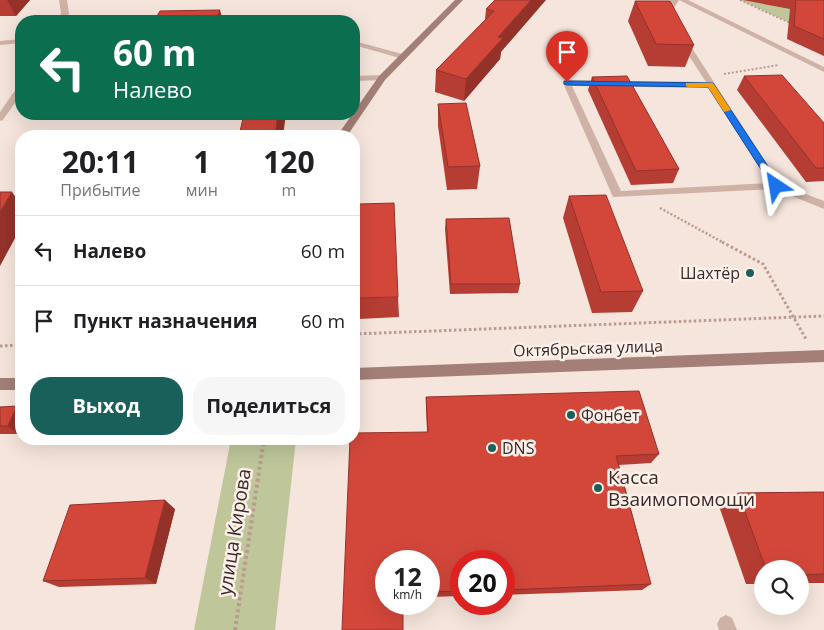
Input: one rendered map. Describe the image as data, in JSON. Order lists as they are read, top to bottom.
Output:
{
  "streets": {
    "main road": ["Октябрьская улица"],
    "path": ["улица Кирова"]
  },
  "places": [
    "Шахтёр",
    "Фонбет",
    "DNS",
    "Касса Взаимопомощи"
  ],
  "page": {
    "turn": ["60 m", "Налево"],
    "eta": [
      "20:11",
      "Прибытие",
      "1",
      "мин",
      "120",
      "m"
    ],
    "list": [
      {
        "name": "Налево",
        "value": "60 m"
      },
      {
        "name": "Пункт назначения",
        "value": "60 m"
      }
    ],
    "buttons": ["Выход", "Поделиться"],
    "speed": "12 km/h",
    "limit": "20"
  }
}
